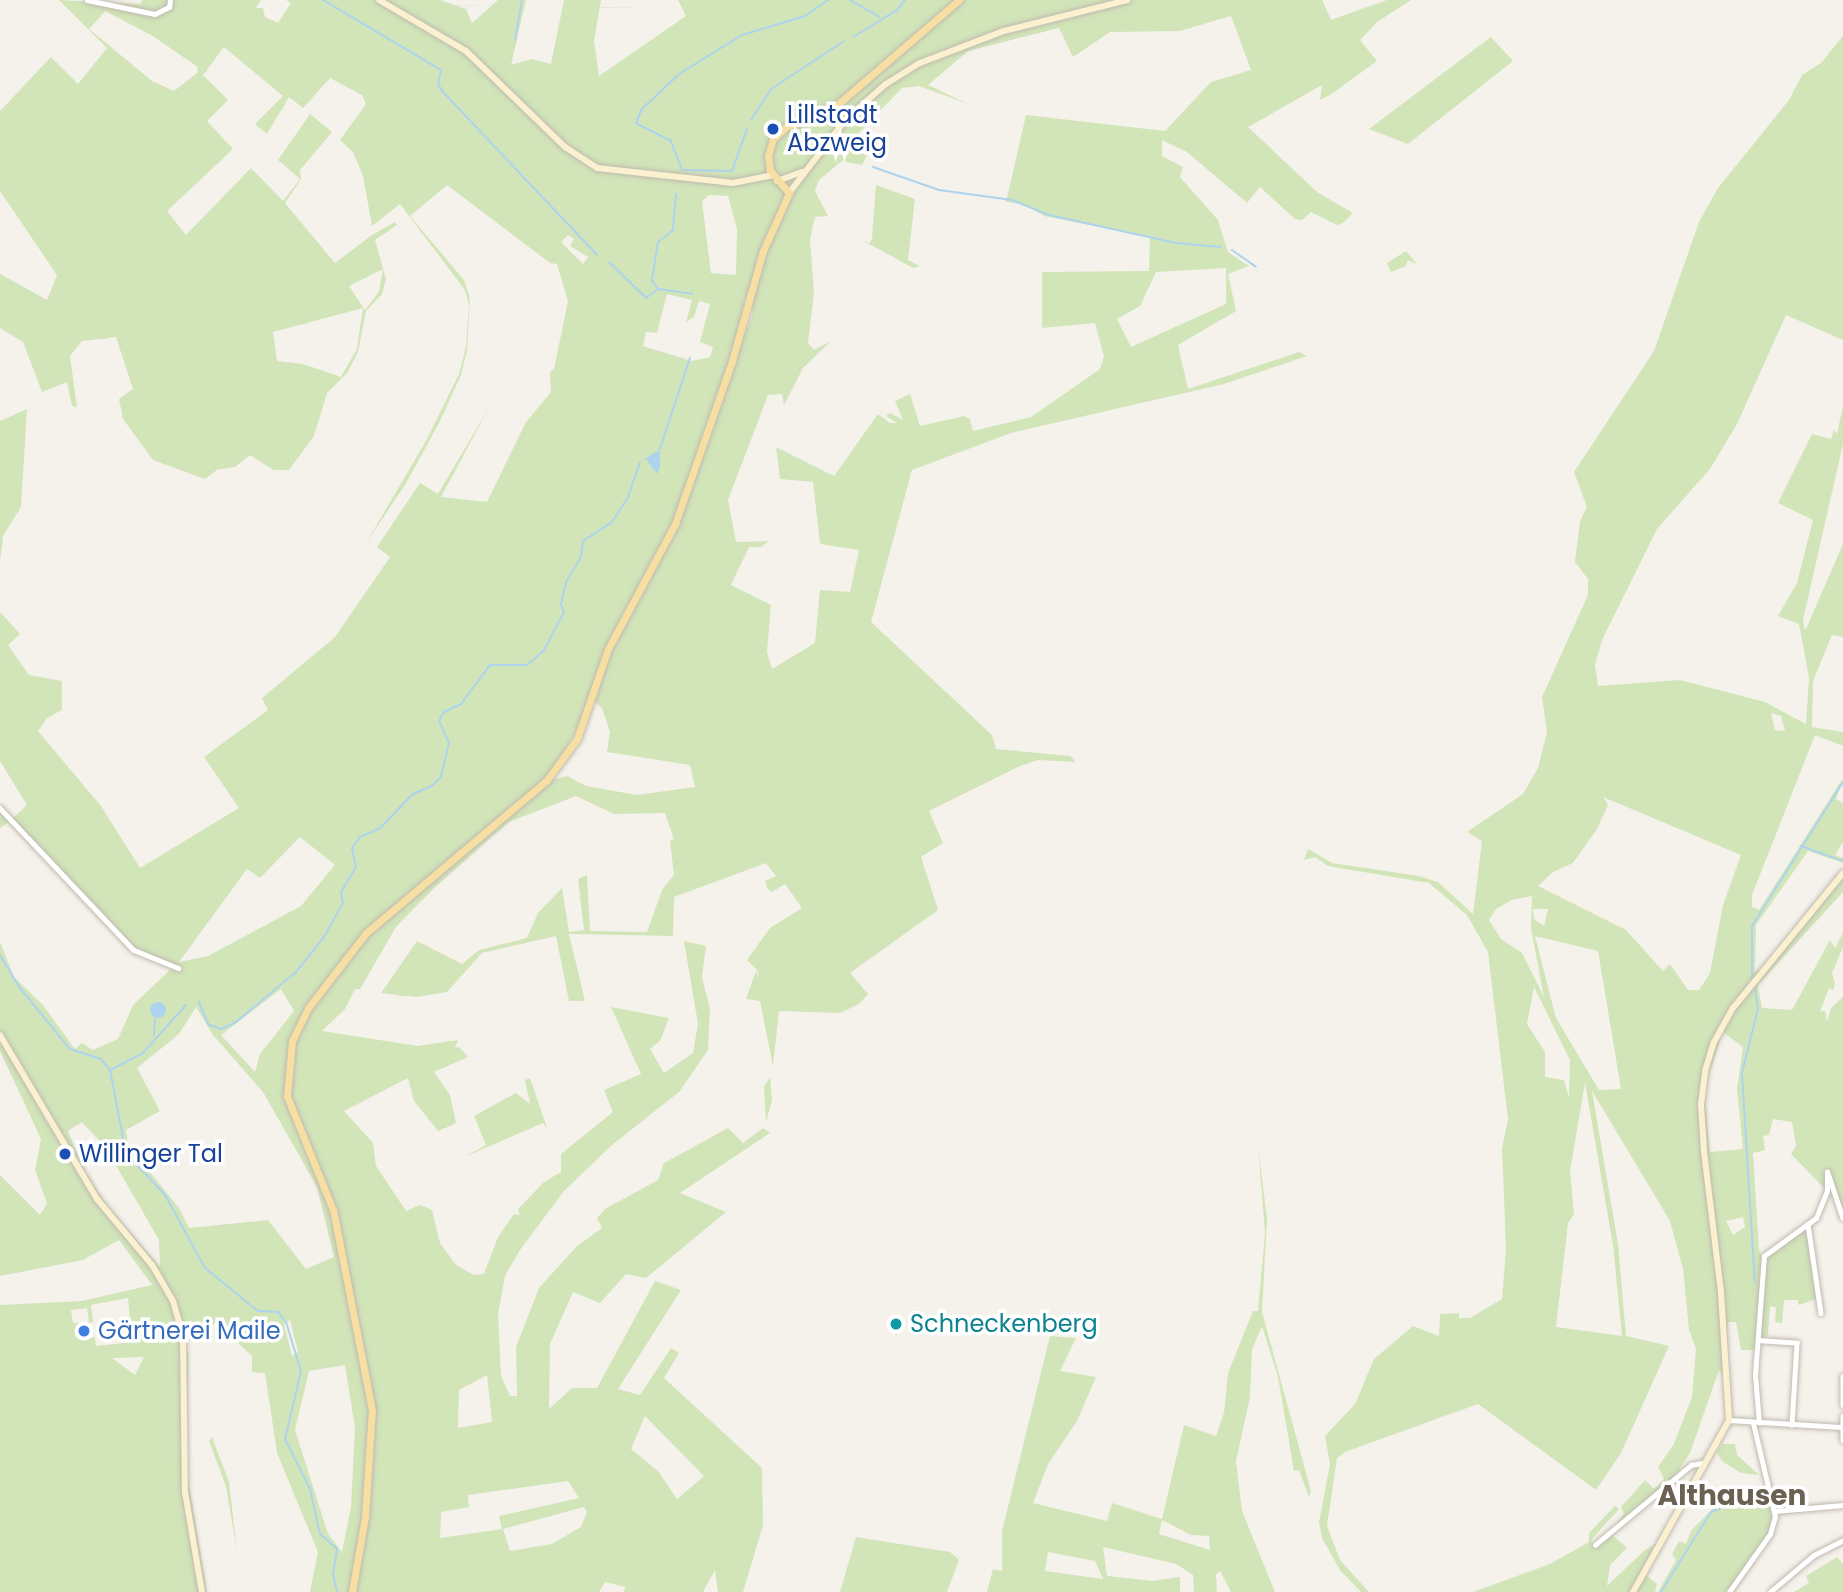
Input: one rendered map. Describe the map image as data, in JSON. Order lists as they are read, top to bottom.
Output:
{
  "districts": ["Althausen"],
  "places": [
    "Lillstadt Abzweig",
    "Willinger Tal",
    "Schneckenberg",
    "Gärtnerei Maile"
  ]
}
